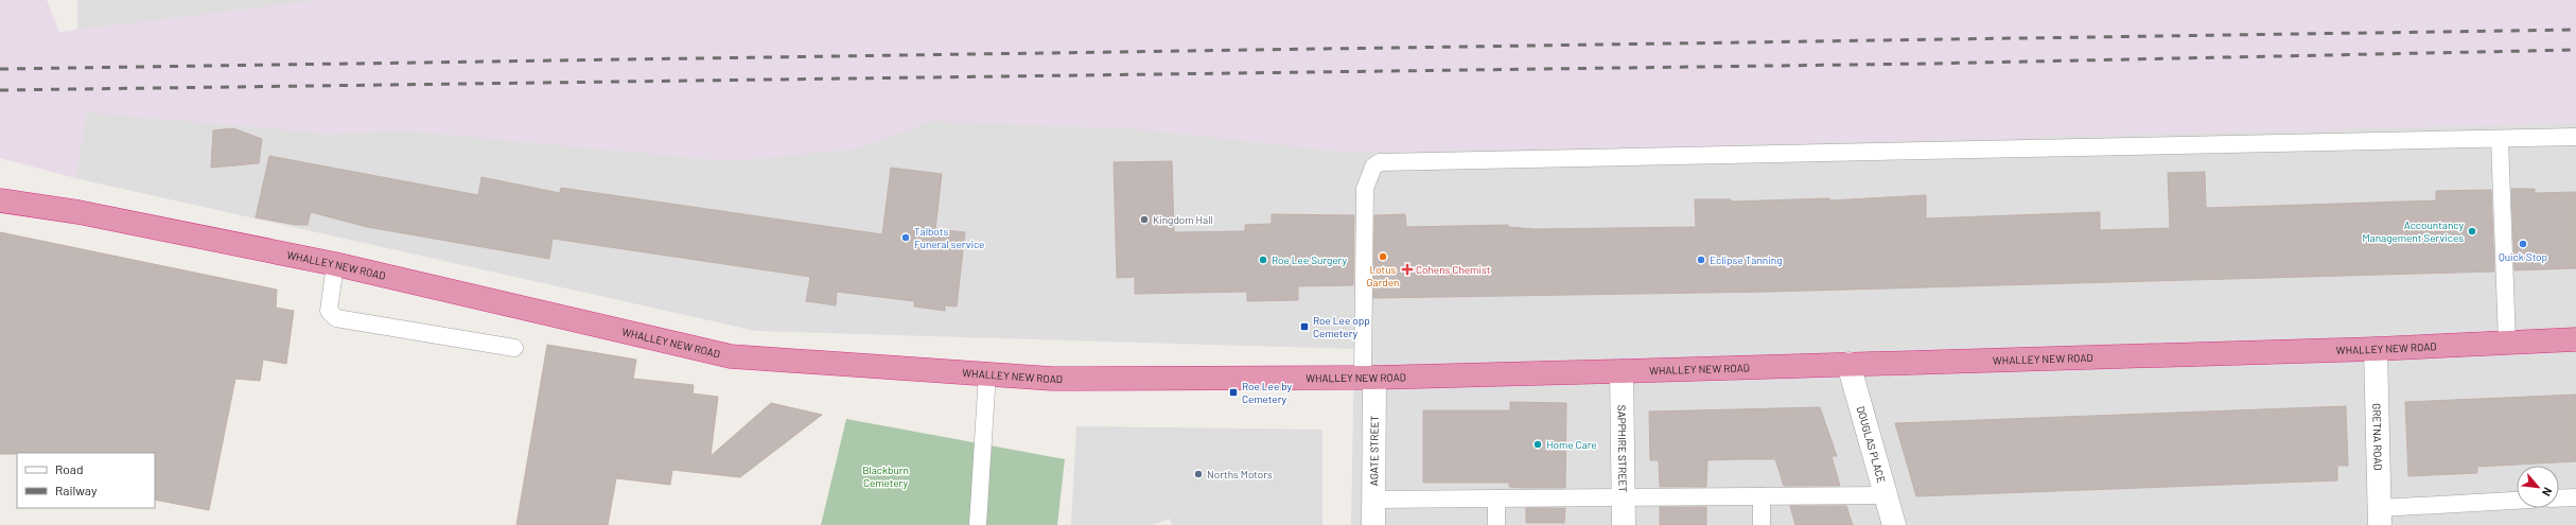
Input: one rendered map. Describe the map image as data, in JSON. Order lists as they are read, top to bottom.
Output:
{
  "streets": {
    "highway": ["WHALLEY NEW ROAD"],
    "street": [
      "GRETNA ROAD",
      "DOUGLAS PLACE",
      "SAPPHIRE STREET",
      "AGATE STREET"
    ]
  },
  "crossings": [
    ["WHALLEY NEW ROAD", "GRETNA ROAD"],
    ["WHALLEY NEW ROAD", "DOUGLAS PLACE"],
    ["WHALLEY NEW ROAD", "SAPPHIRE STREET"],
    ["WHALLEY NEW ROAD", "AGATE STREET"]
  ],
  "parks": ["Blackburn Cemetery"],
  "places": {
    "other": [
      "Kingdom Hall",
      "Accountancy Management Services",
      "Talbots Funeral service",
      "Quick Stop",
      "Lotus Garden",
      "Roe Lee Surgery",
      "Eclipse Tanning",
      "Home Care",
      "Norths Motors"
    ],
    "health": ["Cohens Chemist"],
    "transit": ["Roe Lee opp Cemetery", "Roe Lee by Cemetery"]
  },
  "legend": ["Road", "Railway"],
  "north": "bottom right"
}
